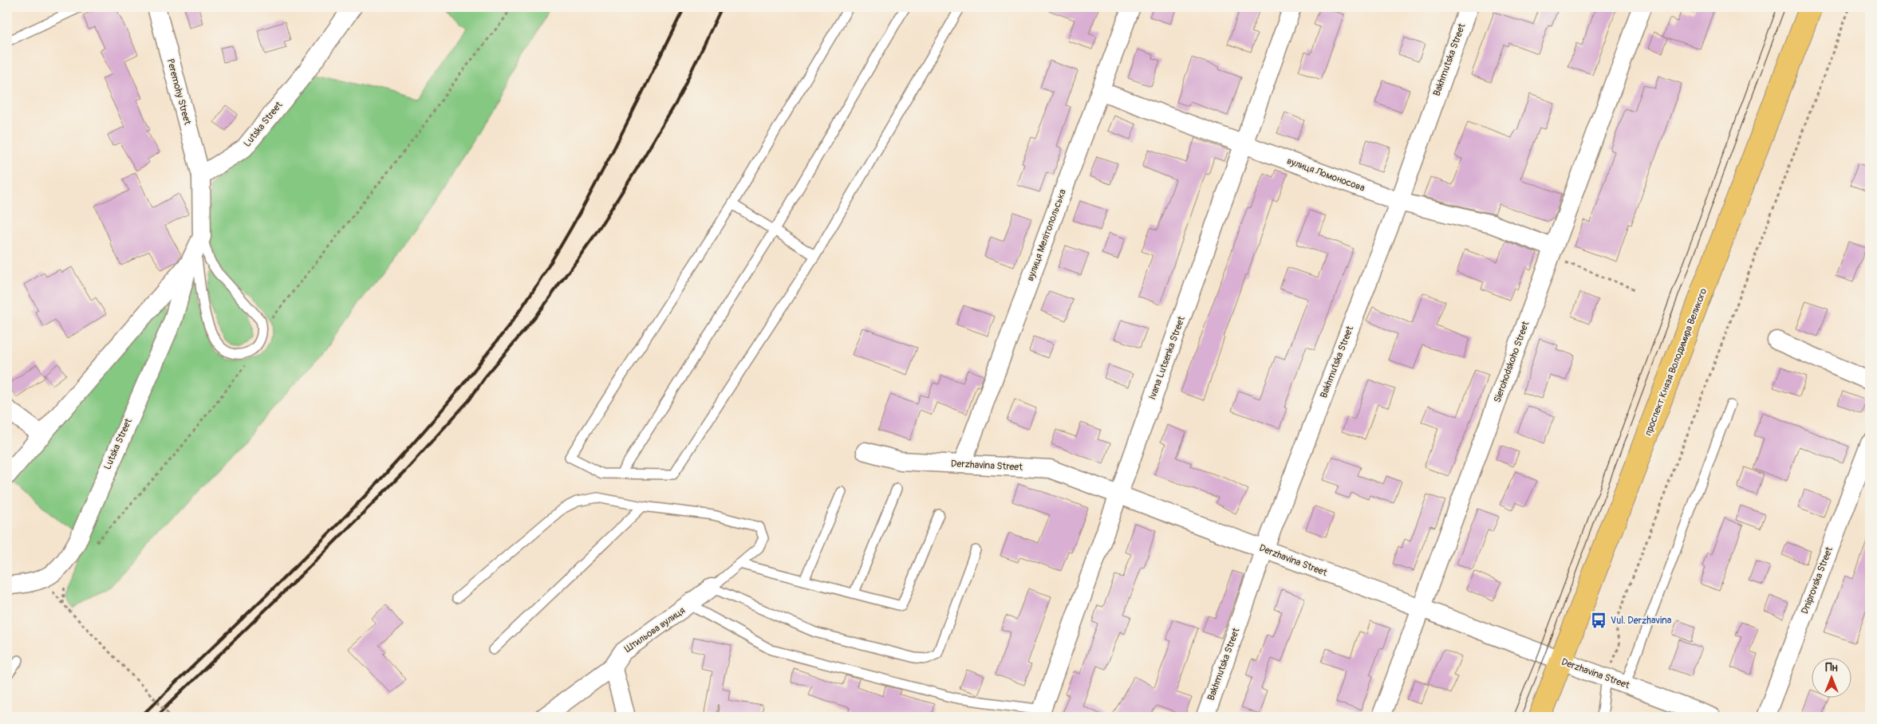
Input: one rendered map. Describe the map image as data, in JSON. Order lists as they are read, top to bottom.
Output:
{
  "streets": {
    "main road": ["проспект Князя Володимира Великого"],
    "street": [
      "Bakhmutska Street",
      "Peremohy Street",
      "Lutska Street",
      "вулиця Ломоносова",
      "вулиця Мелітопольська",
      "Ivana Lutsenka Street",
      "Sierohodskoho Street",
      "Derzhavina Street",
      "Dniprovska Street",
      "Штильова вулиця"
    ]
  },
  "crossings": [
    ["Bakhmutska Street", "вулиця Ломоносова"],
    ["Bakhmutska Street", "Derzhavina Street"],
    ["Peremohy Street", "Lutska Street"],
    ["вулиця Ломоносова", "вулиця Мелітопольська"],
    ["вулиця Ломоносова", "Ivana Lutsenka Street"],
    ["вулиця Ломоносова", "Sierohodskoho Street"],
    ["вулиця Мелітопольська", "Derzhavina Street"],
    ["Ivana Lutsenka Street", "Derzhavina Street"],
    ["Sierohodskoho Street", "Derzhavina Street"],
    ["проспект Князя Володимира Великого", "Derzhavina Street"]
  ],
  "places": {
    "bus stop": ["Vul. Derzhavina"]
  },
  "north": "top"
}
